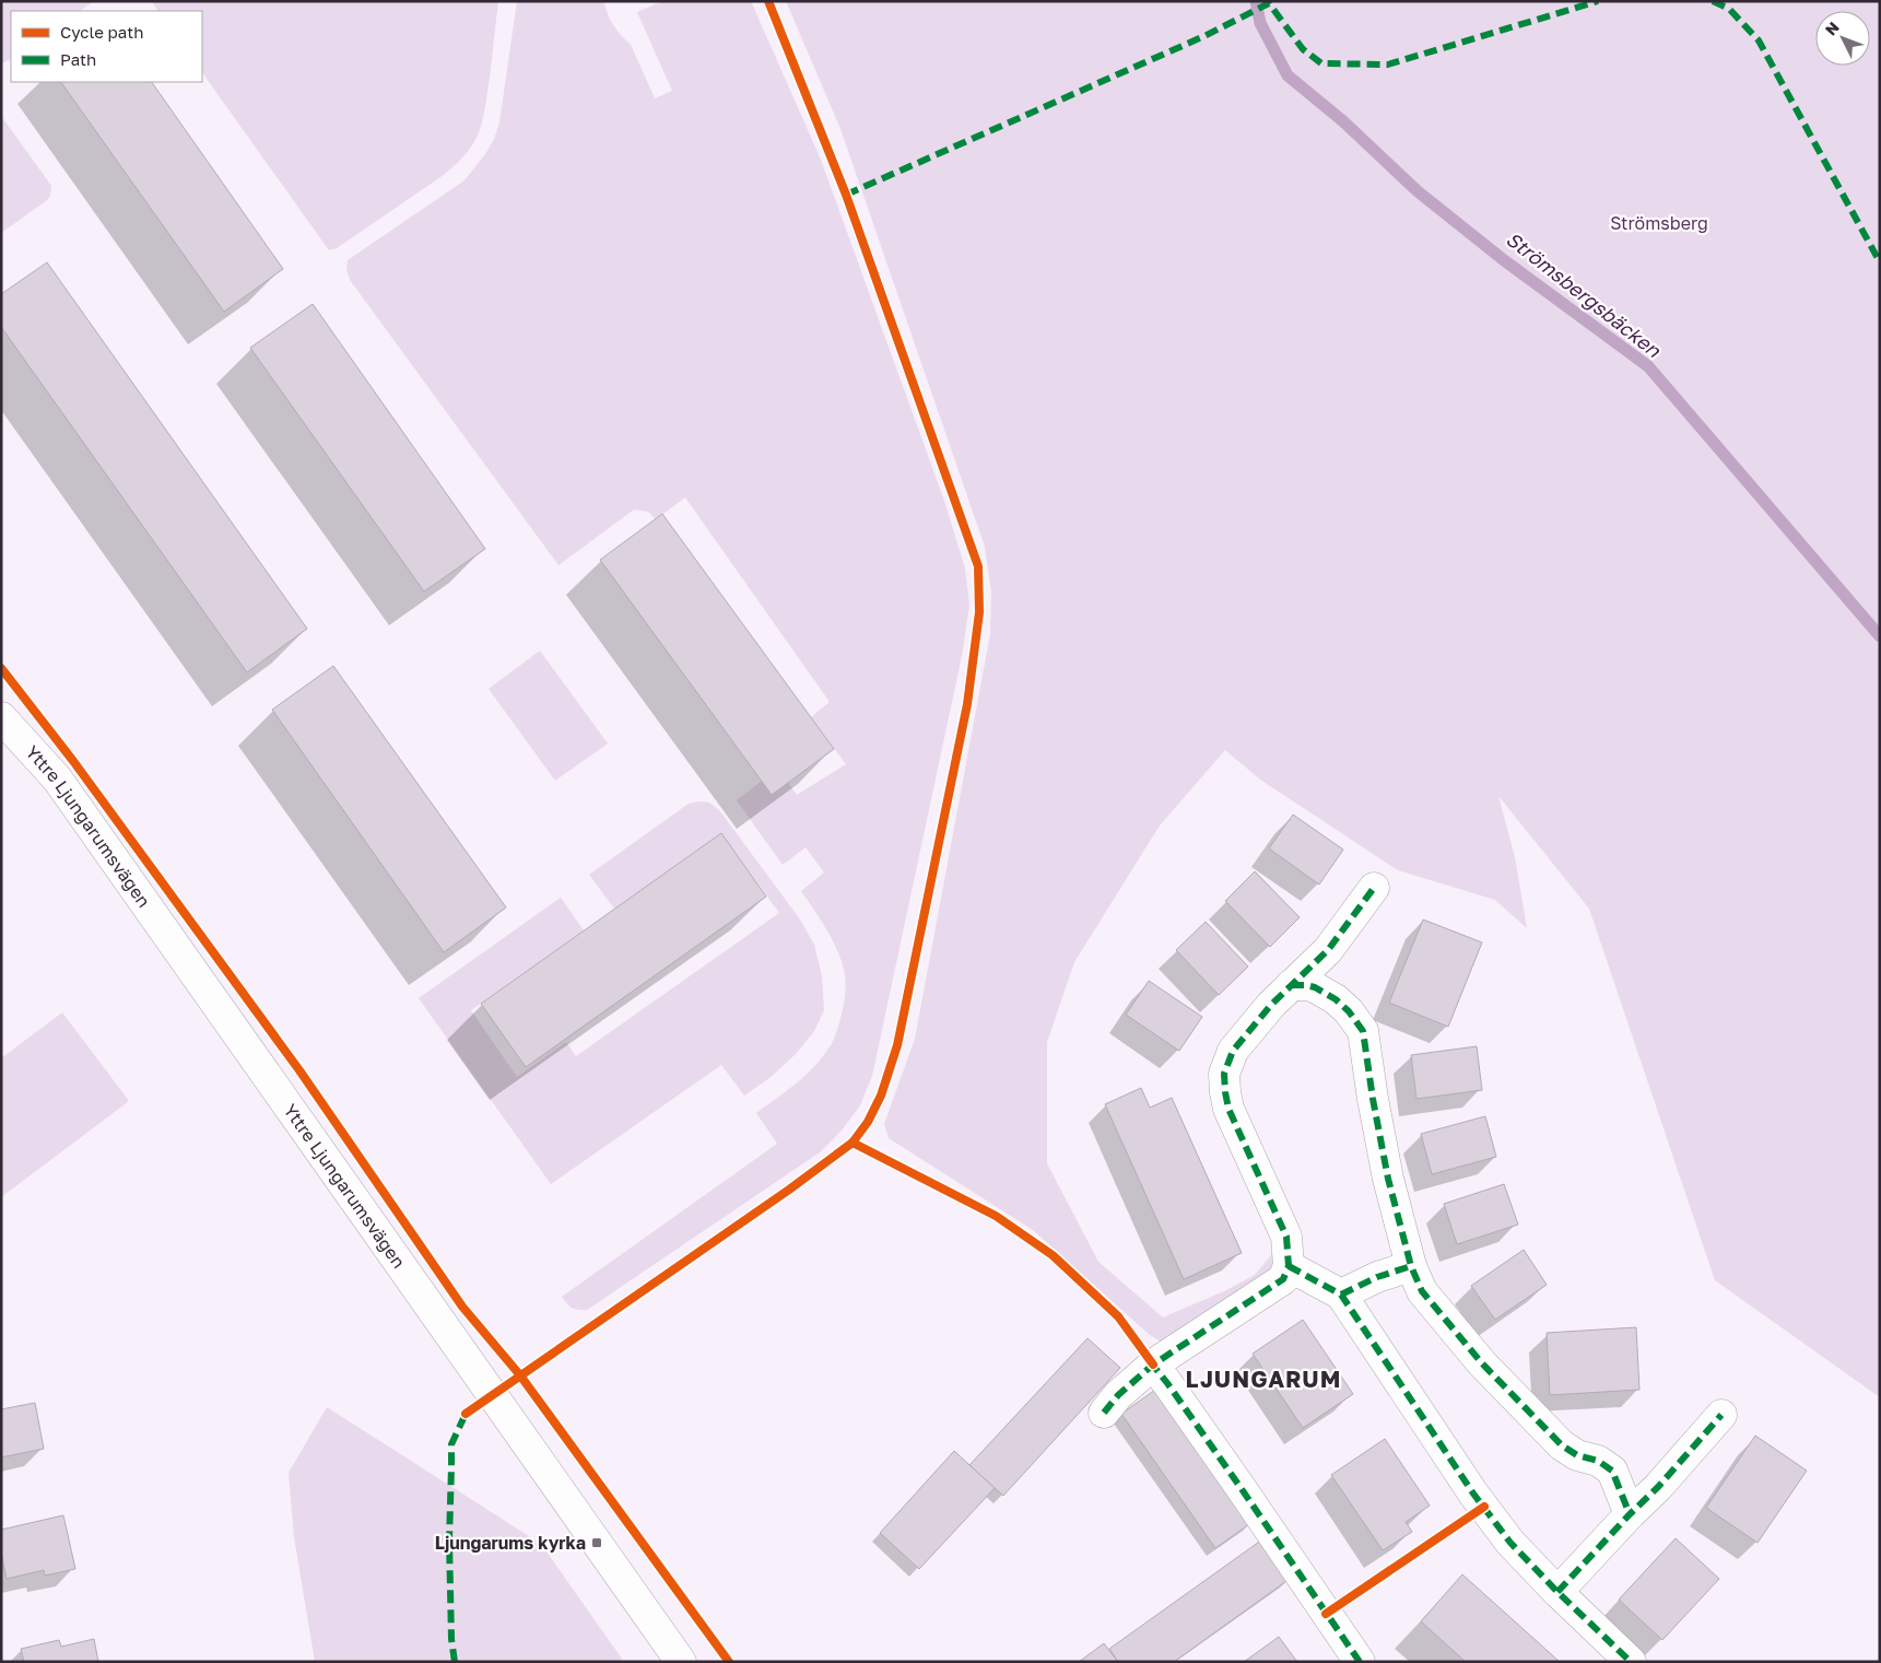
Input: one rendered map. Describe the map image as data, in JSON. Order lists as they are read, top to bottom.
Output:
{
  "streets": {
    "street": ["Yttre Ljungarumsvägen"]
  },
  "districts": ["LJUNGARUM"],
  "water": ["Strömsbergsbäcken"],
  "parks": ["Strömsberg"],
  "places": {
    "transit": ["Ljungarums kyrka"]
  },
  "legend": ["Cycle path", "Path"],
  "north": "top left"
}
